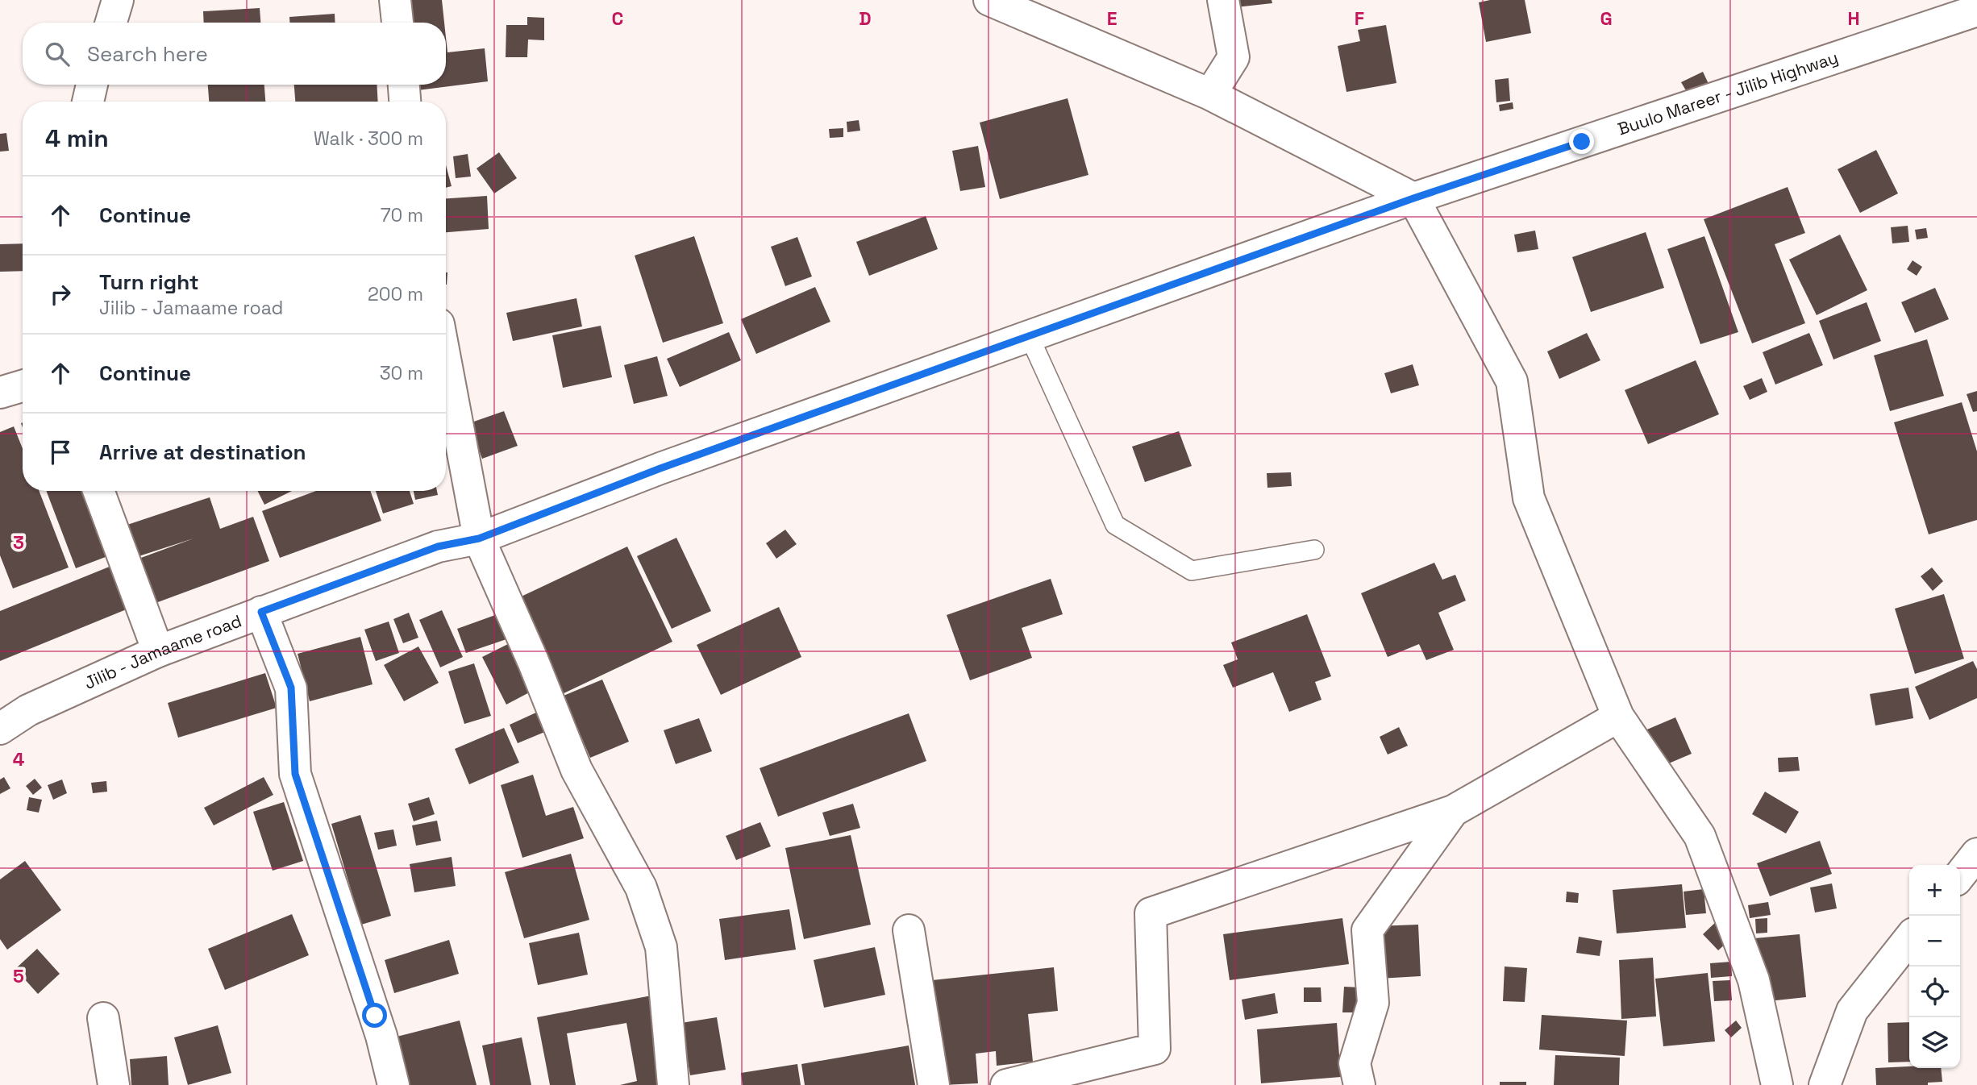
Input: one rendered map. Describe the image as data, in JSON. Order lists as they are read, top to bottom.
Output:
{
  "streets": {
    "street": ["Buulo Mareer - Jilib Highway", "Jilib - Jamaame road"]
  },
  "crossings": [
    ["Buulo Mareer - Jilib Highway", "Jilib - Jamaame road"]
  ],
  "page": {
    "search": "Search here",
    "heading": ["4 min", "Walk · 300 m"],
    "list": [
      ["Continue", "70 m"],
      ["Turn right", "Jilib - Jamaame road", "200 m"],
      ["Continue", "30 m"],
      "Arrive at destination"
    ],
    "map_buttons": ["+", "−"]
  },
  "grid": {
    "columns": [
      "C",
      "D",
      "E",
      "F",
      "G",
      "H"
    ],
    "rows": ["3", "4", "5"]
  }
}
